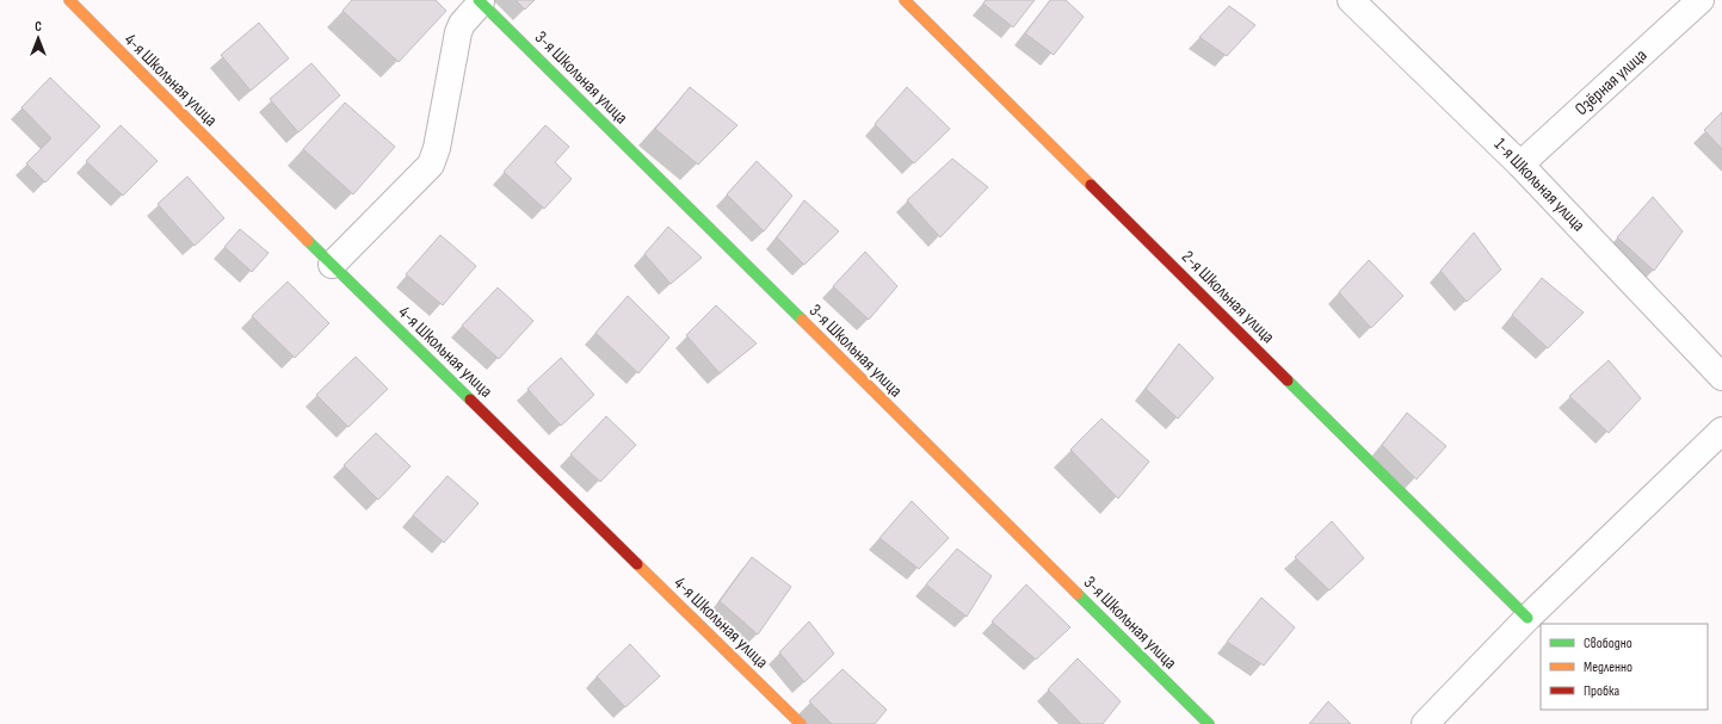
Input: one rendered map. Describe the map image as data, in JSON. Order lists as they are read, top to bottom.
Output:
{
  "streets": {
    "street": [
      "3-я Школьная улица",
      "4-я Школьная улица",
      "Озёрная улица",
      "1-я Школьная улица",
      "2-я Школьная улица"
    ]
  },
  "crossings": [
    ["Озёрная улица", "1-я Школьная улица"]
  ],
  "legend": ["Свободно", "Медленно", "Пробка"],
  "north": "top"
}
